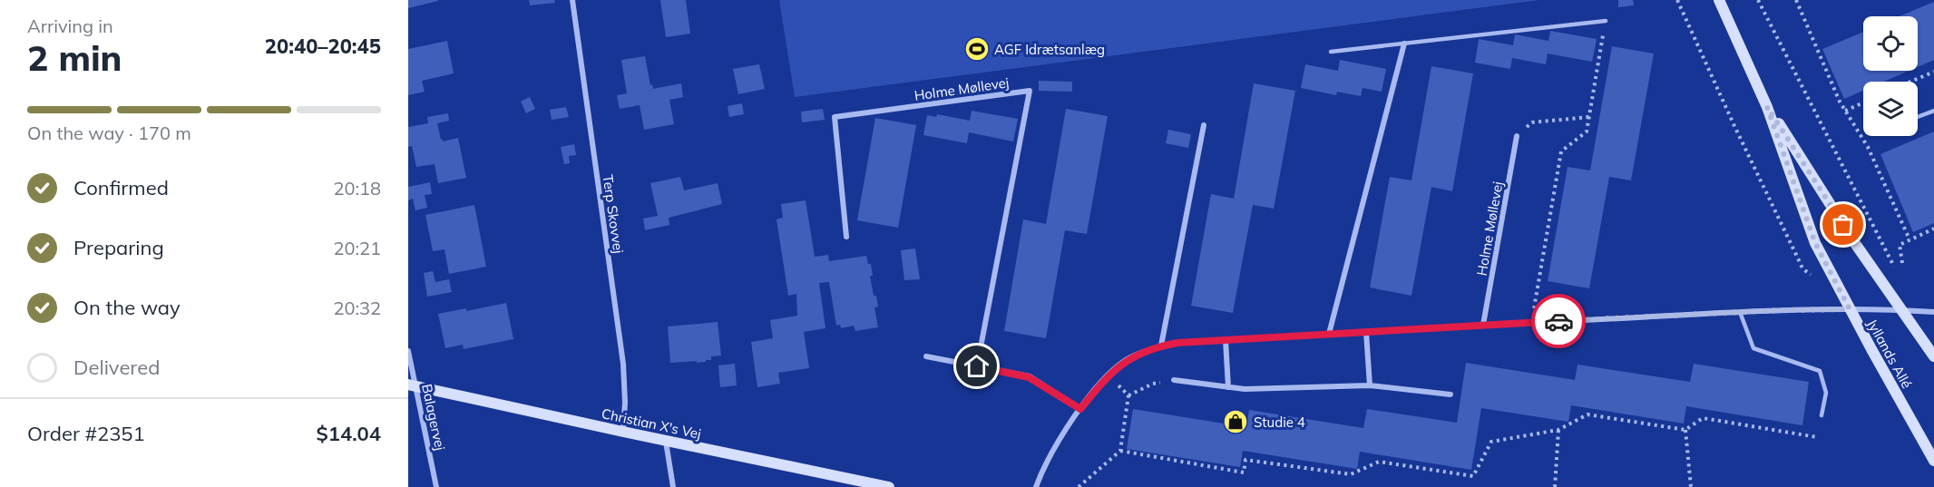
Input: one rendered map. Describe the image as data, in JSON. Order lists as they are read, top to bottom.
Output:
{
  "streets": {
    "street": [
      "Holme Møllevej",
      "Terp Skovvej",
      "Jyllands Allé",
      "Balagervej",
      "Christian X's Vej"
    ]
  },
  "crossings": [
    ["Terp Skovvej", "Christian X's Vej"],
    ["Balagervej", "Christian X's Vej"]
  ],
  "places": {
    "sports": ["AGF Idrætsanlæg"],
    "shop": ["Studie 4"]
  },
  "page": {
    "heading": ["2 min", "Arriving in", "20:40–20:45"],
    "panel": ["Order #2351", "$14.04"],
    "bar": "On the way · 170 m",
    "list": [
      ["Confirmed", "20:18"],
      ["Preparing", "20:21"],
      ["On the way", "20:32"],
      "Delivered"
    ]
  }
}
